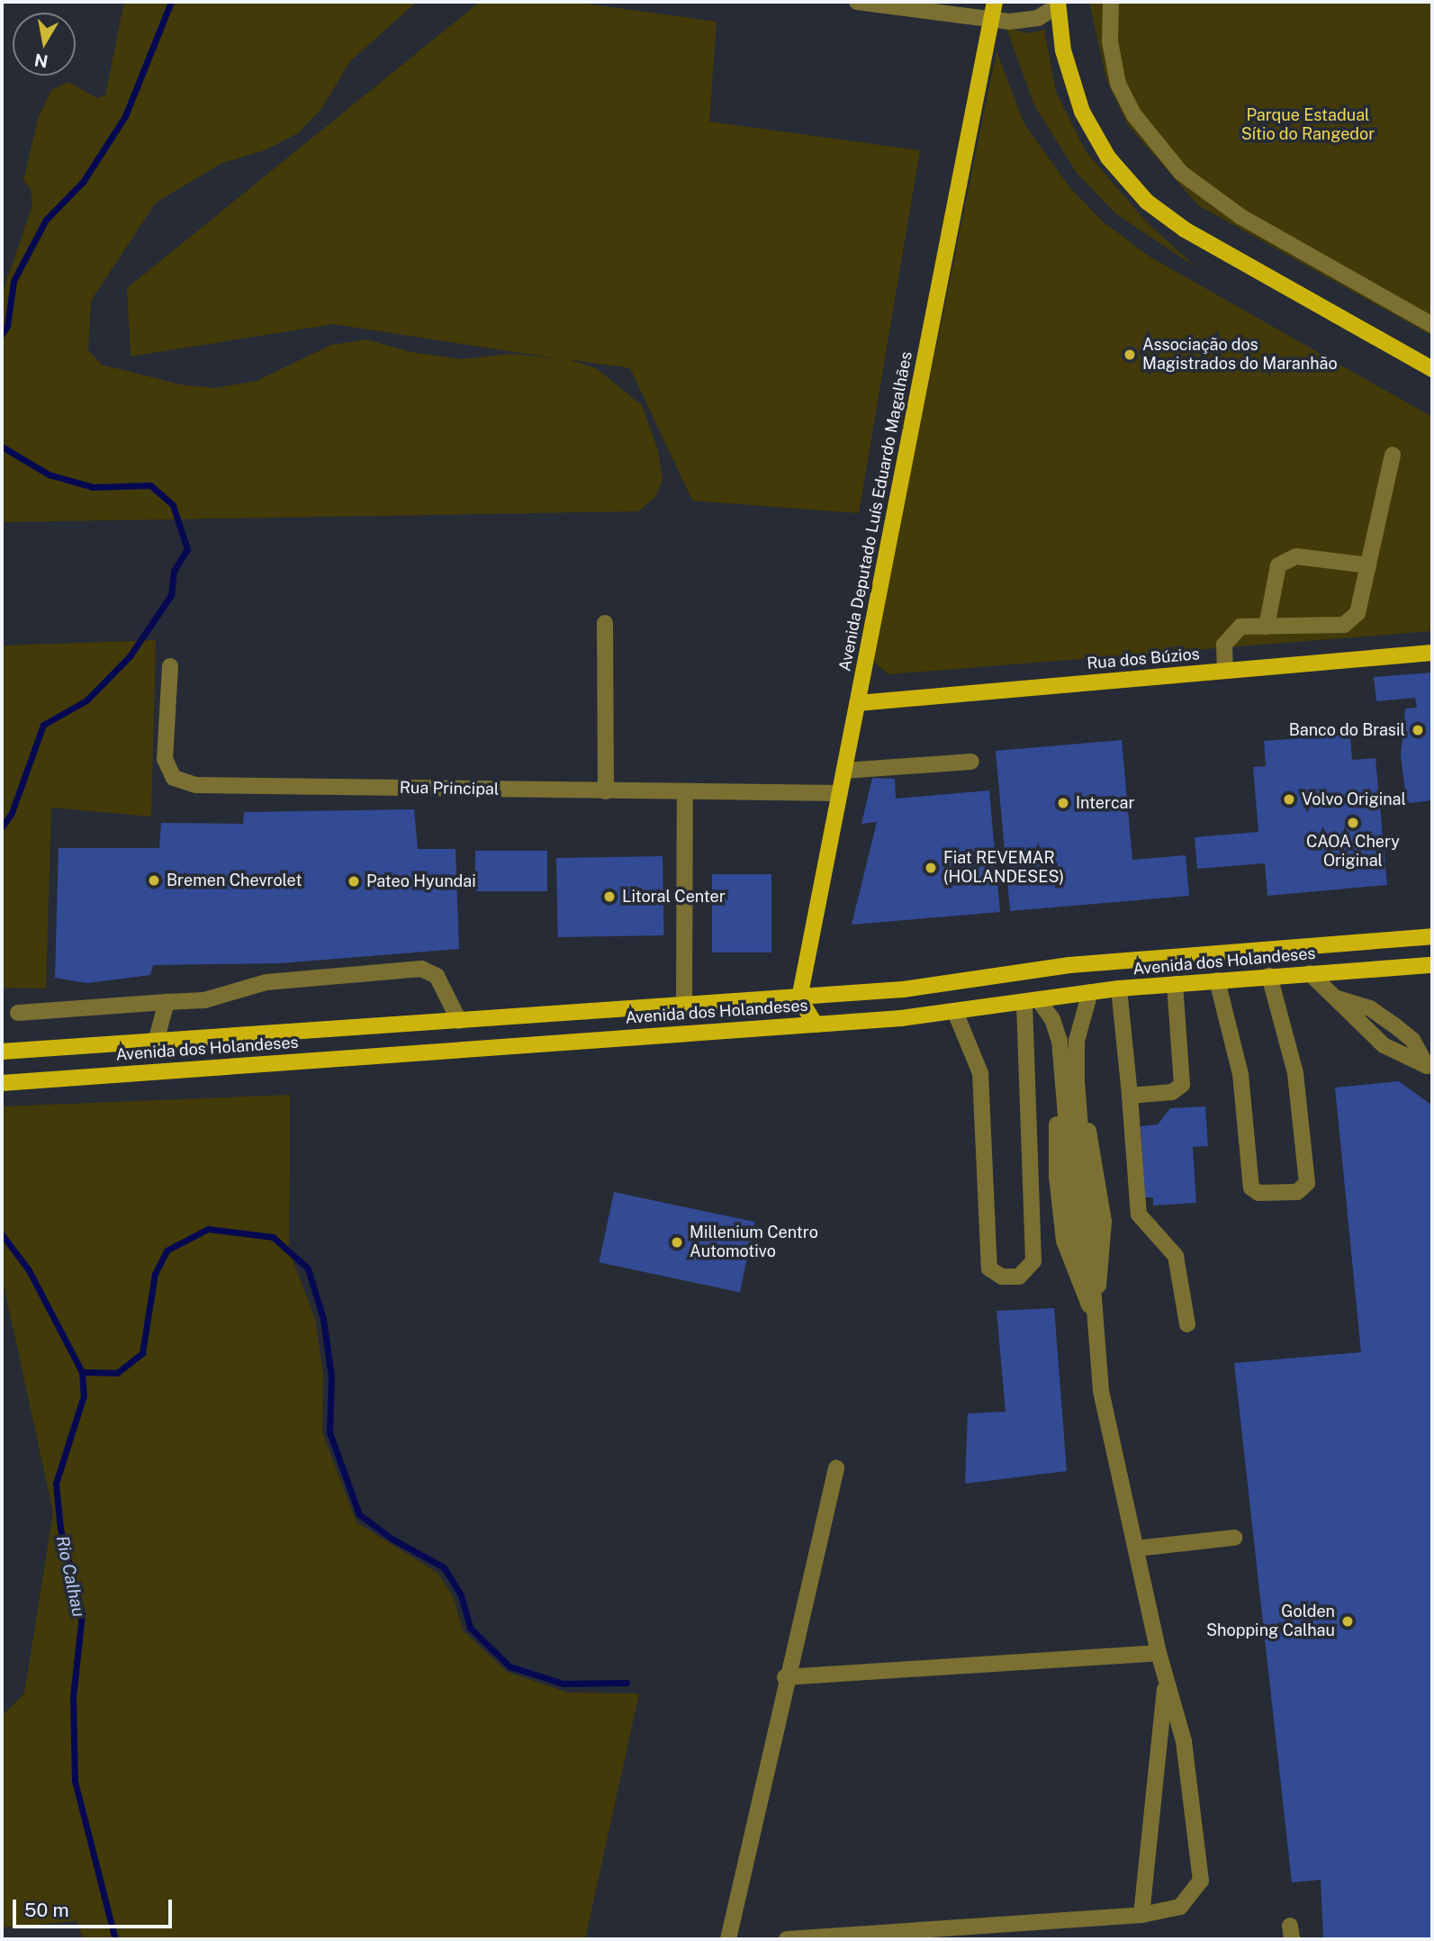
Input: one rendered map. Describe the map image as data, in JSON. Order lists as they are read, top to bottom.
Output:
{
  "streets": {
    "main road": ["Avenida Deputado Luís Eduardo Magalhães", "Rua dos Búzios", "Avenida dos Holandeses"],
    "street": ["Rua Principal"]
  },
  "crossings": [
    ["Avenida Deputado Luís Eduardo Magalhães", "Rua dos Búzios"],
    ["Avenida Deputado Luís Eduardo Magalhães", "Rua Principal"],
    ["Avenida Deputado Luís Eduardo Magalhães", "Avenida dos Holandeses"]
  ],
  "water": ["Rio Calhau"],
  "parks": ["Parque Estadual Sítio do Rangedor"],
  "places": [
    "Associação dos Magistrados do Maranhão",
    "Banco do Brasil",
    "Volvo Original",
    "Intercar",
    "CAOA Chery Original",
    "Fiat REVEMAR (HOLANDESES)",
    "Bremen Chevrolet",
    "Pateo Hyundai",
    "Litoral Center",
    "Millenium Centro Automotivo",
    "Golden Shopping Calhau"
  ],
  "scale_bar": "50 m",
  "north": "bottom"
}
